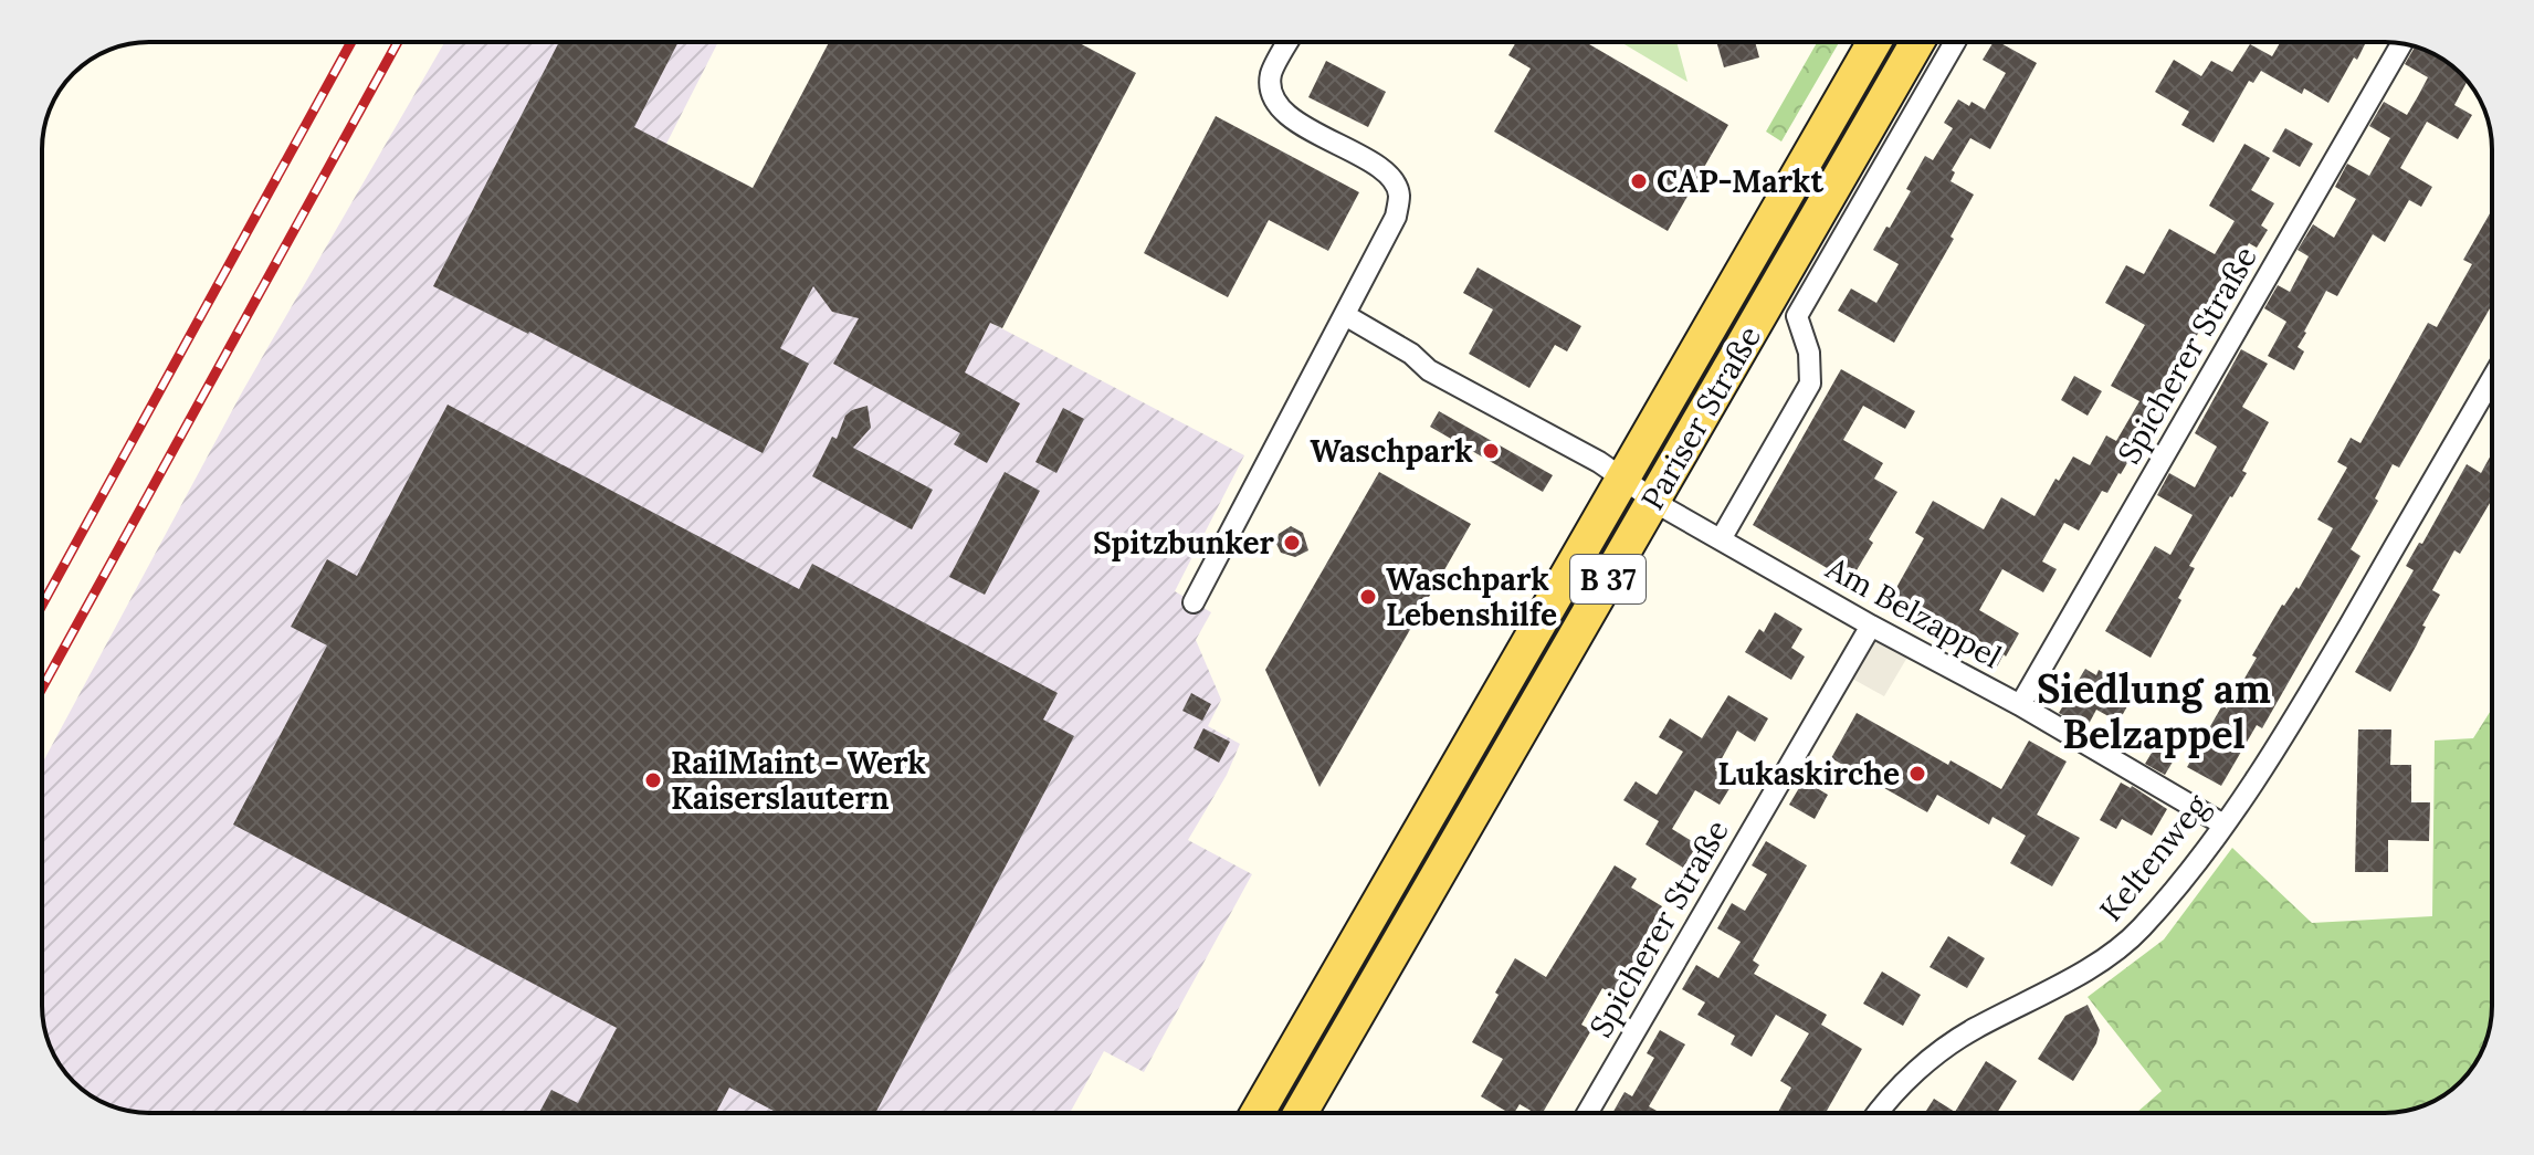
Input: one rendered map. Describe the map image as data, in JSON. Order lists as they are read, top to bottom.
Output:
{
  "streets": {
    "main road": ["Pariser Straße", "B 37"],
    "street": ["Spicherer Straße", "Am Belzappel", "Keltenweg"]
  },
  "crossings": [
    ["Spicherer Straße", "Am Belzappel"],
    ["Pariser Straße", "Am Belzappel"],
    ["Am Belzappel", "Keltenweg"]
  ],
  "districts": ["Siedlung am Belzappel"],
  "places": [
    "CAP-Markt",
    "Waschpark",
    "Spitzbunker",
    "Waschpark Lebenshilfe",
    "Lukaskirche",
    "RailMaint - Werk Kaiserslautern"
  ]
}
